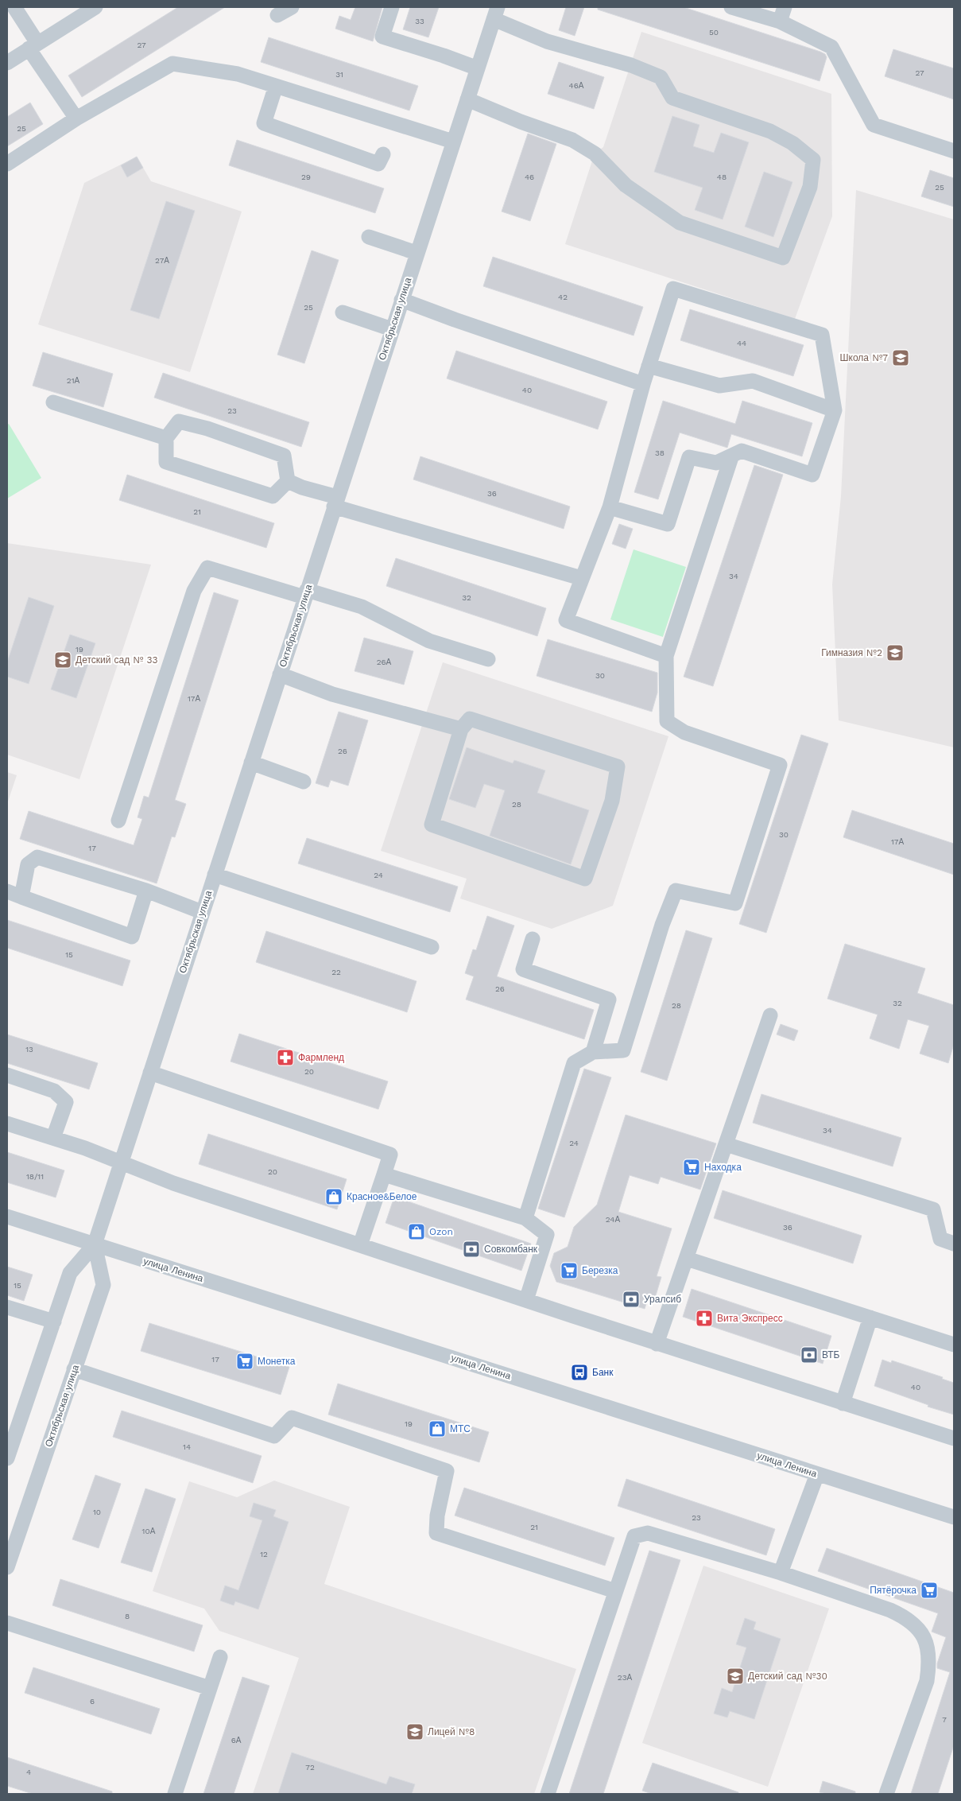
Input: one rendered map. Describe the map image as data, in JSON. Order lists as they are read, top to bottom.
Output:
{
  "streets": {
    "street": ["Октябрьская улица", "улица Ленина"]
  },
  "crossings": [
    ["Октябрьская улица", "улица Ленина"]
  ],
  "places": {
    "school or university": [
      "Школа №7",
      "Гимназия №2",
      "Детский сад № 33",
      "Детский сад №30",
      "Лицей №8"
    ],
    "pharmacy": ["Фармленд", "Вита Экспресс"],
    "supermarket": [
      "Находка",
      "Березка",
      "Монетка",
      "Пятёрочка"
    ],
    "shop": ["Красное&Белое", "Ozon", "МТС"],
    "bank": ["Совкомбанк", "Уралсиб", "ВТБ"],
    "bus stop": ["Банк"]
  },
  "house_numbers": [
    "33",
    "50",
    "27",
    "27",
    "31",
    "46А",
    "25",
    "29",
    "46",
    "48",
    "25",
    "27А",
    "42",
    "25",
    "44",
    "21А",
    "40",
    "23",
    "38",
    "36",
    "21",
    "34",
    "32",
    "19",
    "26А",
    "30",
    "17А",
    "26",
    "28",
    "30",
    "17А",
    "17",
    "24",
    "15",
    "22",
    "26",
    "32",
    "28",
    "13",
    "20",
    "34",
    "24",
    "20",
    "18/11",
    "24А",
    "36",
    "15",
    "17",
    "40",
    "19",
    "14",
    "10",
    "23",
    "21",
    "10А",
    "12",
    "8",
    "23А",
    "6",
    "7",
    "6А",
    "72",
    "4"
  ]
}
